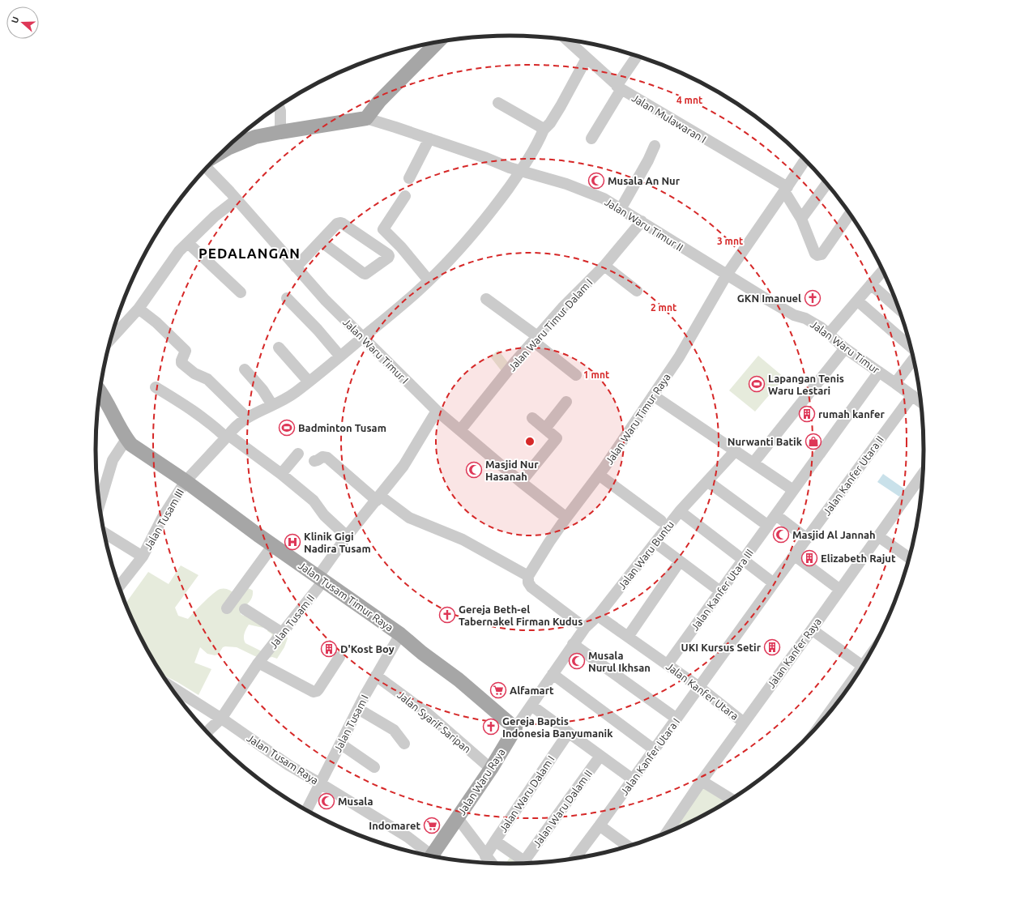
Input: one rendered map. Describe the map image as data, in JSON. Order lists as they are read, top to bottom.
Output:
{
  "streets": {
    "main road": ["Jalan Tusam Timur Raya", "Jalan Waru Raya"],
    "street": [
      "Jalan Mulawaran I",
      "Jalan Waru Timur II",
      "Jalan Waru Timur Dalam I",
      "Jalan Waru Timur",
      "Jalan Waru Timur I",
      "Jalan Waru Timur Raya",
      "Jalan Kanfer Utara II",
      "Jalan Tusam III",
      "Jalan Waru Buntu",
      "Jalan Kanfer Utara III",
      "Jalan Tusam II",
      "Jalan Kanfer Raya",
      "Jalan Kanfer Utara",
      "Jalan Syarif Saripan",
      "Jalan Tusam I",
      "Jalan Kanfer Utara I",
      "Jalan Tusam Raya",
      "Jalan Waru Dalam I",
      "Jalan Waru Dalam II"
    ]
  },
  "crossings": [
    ["Jalan Mulawaran I", "Jalan Waru Timur Raya"],
    ["Jalan Waru Timur II", "Jalan Waru Timur Dalam I"],
    ["Jalan Waru Timur II", "Jalan Waru Timur"],
    ["Jalan Waru Timur II", "Jalan Waru Timur Raya"],
    ["Jalan Waru Timur II", "Jalan Tusam III"],
    ["Jalan Waru Timur Dalam I", "Jalan Waru Timur I"],
    ["Jalan Waru Timur", "Jalan Waru Timur Raya"],
    ["Jalan Waru Timur", "Jalan Kanfer Utara III"],
    ["Jalan Waru Timur I", "Jalan Waru Timur Raya"],
    ["Jalan Waru Timur I", "Jalan Tusam III"],
    ["Jalan Waru Timur I", "Jalan Tusam II"],
    ["Jalan Kanfer Utara II", "Jalan Kanfer Utara"],
    ["Jalan Kanfer Utara II", "Jalan Kanfer Utara I"],
    ["Jalan Tusam III", "Jalan Tusam Timur Raya"],
    ["Jalan Waru Buntu", "Jalan Kanfer Utara"],
    ["Jalan Waru Buntu", "Jalan Waru Raya"],
    ["Jalan Kanfer Utara III", "Jalan Kanfer Utara"],
    ["Jalan Tusam Timur Raya", "Jalan Tusam II"],
    ["Jalan Tusam Timur Raya", "Jalan Tusam I"],
    ["Jalan Tusam Timur Raya", "Jalan Waru Raya"],
    ["Jalan Tusam II", "Jalan Tusam Raya"],
    ["Jalan Kanfer Raya", "Jalan Kanfer Utara"],
    ["Jalan Kanfer Utara", "Jalan Kanfer Utara I"],
    ["Jalan Syarif Saripan", "Jalan Tusam I"],
    ["Jalan Syarif Saripan", "Jalan Waru Raya"],
    ["Jalan Tusam I", "Jalan Tusam Raya"]
  ],
  "districts": ["PEDALANGAN"],
  "places": {
    "mosque": [
      "Musala An Nur",
      "Masjid Nur Hasanah",
      "Masjid Al Jannah",
      "Musala Nurul Ikhsan",
      "Musala"
    ],
    "church": ["GKN Imanuel", "Gereja Beth-el Tabernakel Firman Kudus", "Gereja Baptis Indonesia Banyumanik"],
    "sports": ["Lapangan Tenis Waru Lestari", "Badminton Tusam"],
    "building": [
      "rumah kanfer",
      "Elizabeth Rajut",
      "UKI Kursus Setir",
      "D'Kost Boy"
    ],
    "shop": ["Nurwanti Batik"],
    "hospital": ["Klinik Gigi Nadira Tusam"],
    "supermarket": ["Alfamart", "Indomaret"]
  },
  "north": "left",
  "rings": [
    "4 mnt",
    "3 mnt",
    "2 mnt",
    "1 mnt"
  ]
}
